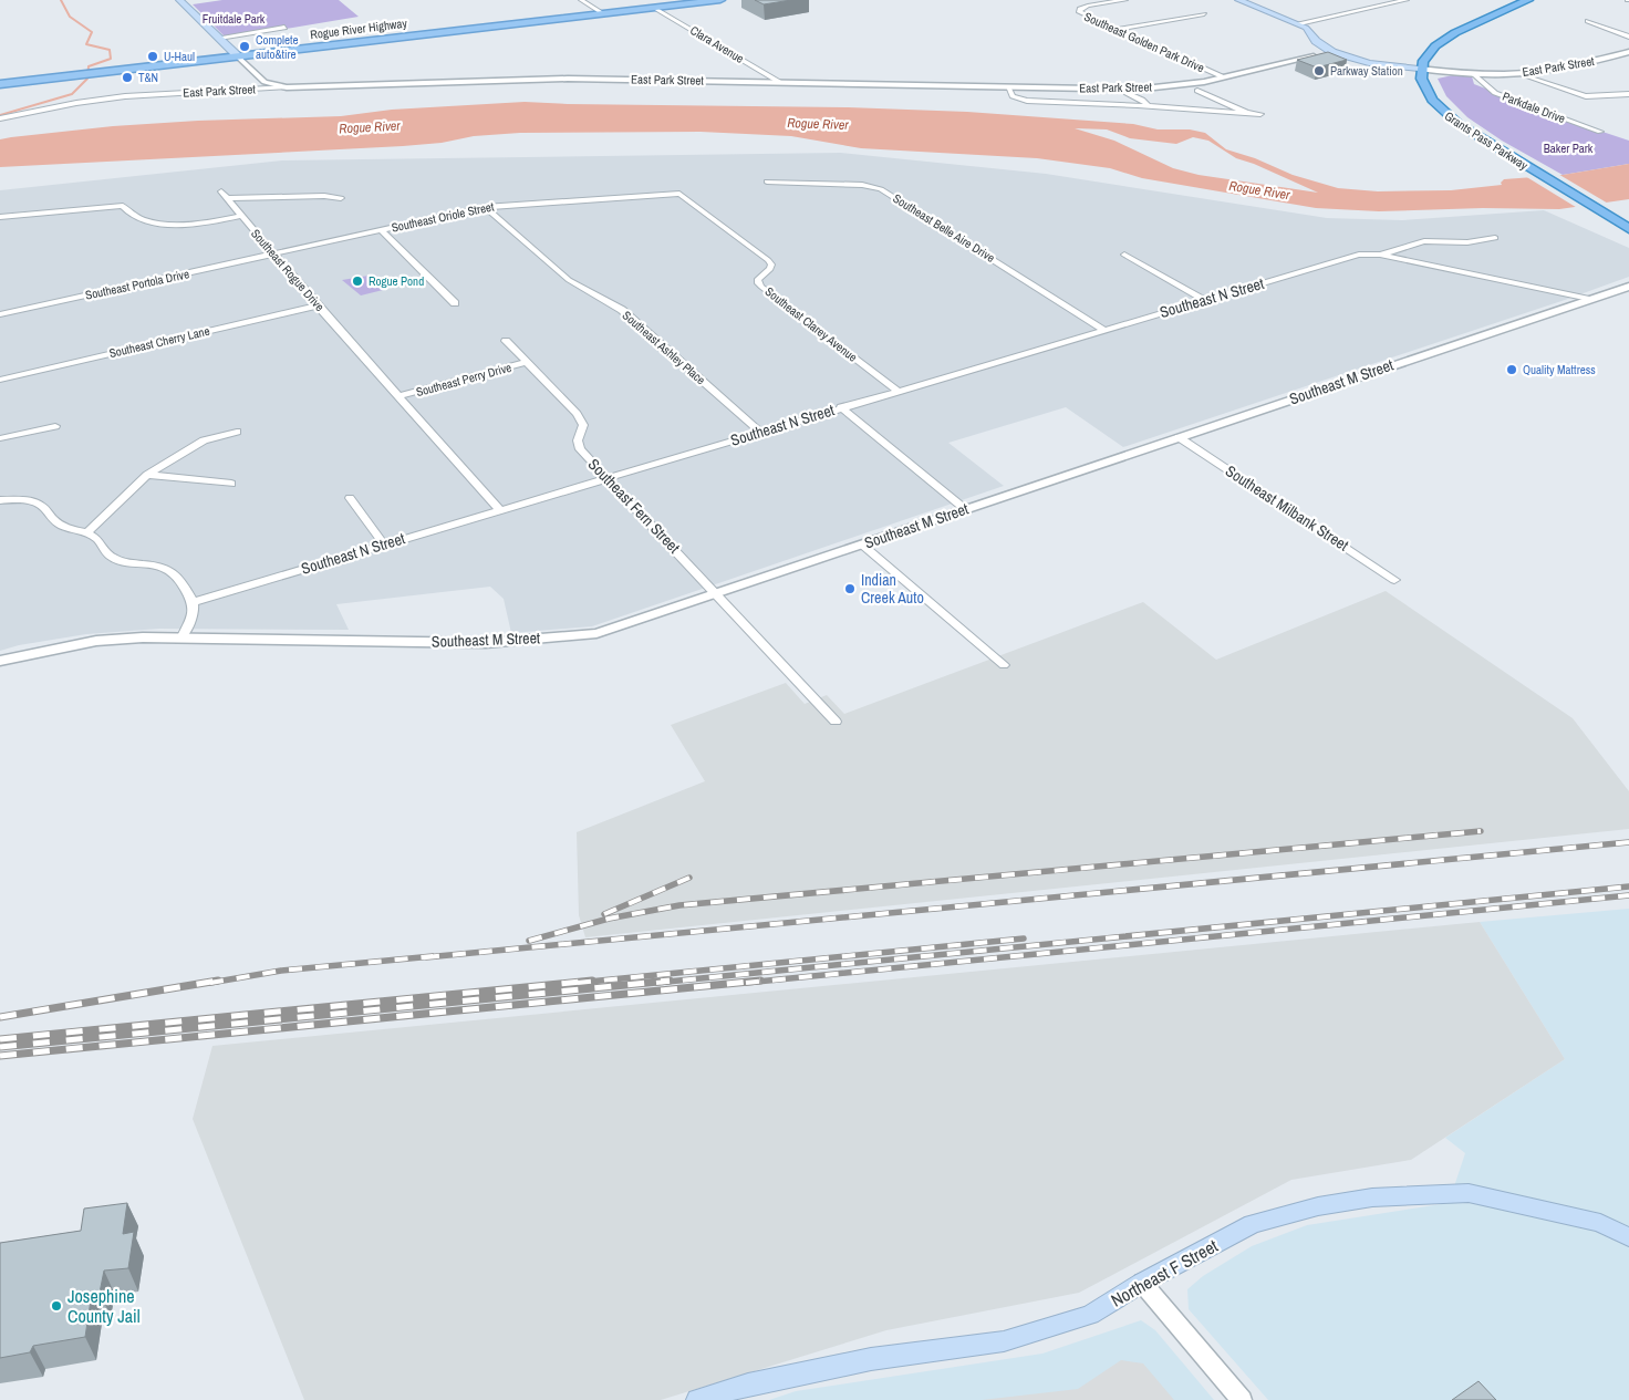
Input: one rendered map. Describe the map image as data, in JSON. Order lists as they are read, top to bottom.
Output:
{
  "streets": {
    "highway": ["Grants Pass Parkway"],
    "main road": ["Rogue River Highway", "Northeast F Street"],
    "street": [
      "Southeast Golden Park Drive",
      "Clara Avenue",
      "East Park Street",
      "Parkdale Drive",
      "Southeast Oriole Street",
      "Southeast Belle Aire Drive",
      "Southeast Rogue Drive",
      "Southeast Portola Drive",
      "Southeast N Street",
      "Southeast Clarey Avenue",
      "Southeast Cherry Lane",
      "Southeast Ashley Place",
      "Southeast Perry Drive",
      "Southeast M Street",
      "Southeast Fern Street",
      "Southeast Milbank Street"
    ]
  },
  "crossings": [
    ["Rogue River Highway", "Clara Avenue"],
    ["Southeast Golden Park Drive", "East Park Street"],
    ["Clara Avenue", "East Park Street"],
    ["East Park Street", "Parkdale Drive"],
    ["East Park Street", "Grants Pass Parkway"],
    ["Southeast Oriole Street", "Southeast Rogue Drive"],
    ["Southeast Oriole Street", "Southeast Portola Drive"],
    ["Southeast Oriole Street", "Southeast Clarey Avenue"],
    ["Southeast Oriole Street", "Southeast Ashley Place"],
    ["Southeast Belle Aire Drive", "Southeast N Street"],
    ["Southeast Rogue Drive", "Southeast Portola Drive"],
    ["Southeast Rogue Drive", "Southeast N Street"],
    ["Southeast Rogue Drive", "Southeast Cherry Lane"],
    ["Southeast Rogue Drive", "Southeast Perry Drive"],
    ["Southeast N Street", "Southeast Clarey Avenue"],
    ["Southeast N Street", "Southeast Ashley Place"],
    ["Southeast N Street", "Southeast M Street"],
    ["Southeast N Street", "Southeast Fern Street"],
    ["Southeast Perry Drive", "Southeast Fern Street"],
    ["Southeast M Street", "Southeast Fern Street"],
    ["Southeast M Street", "Southeast Milbank Street"]
  ],
  "water": ["Rogue River"],
  "parks": ["Fruitdale Park", "Baker Park"],
  "places": [
    "Complete auto&tire",
    "U-Haul",
    "Parkway Station",
    "T&N",
    "Rogue Pond",
    "Quality Mattress",
    "Indian Creek Auto",
    "Josephine County Jail"
  ]
}
